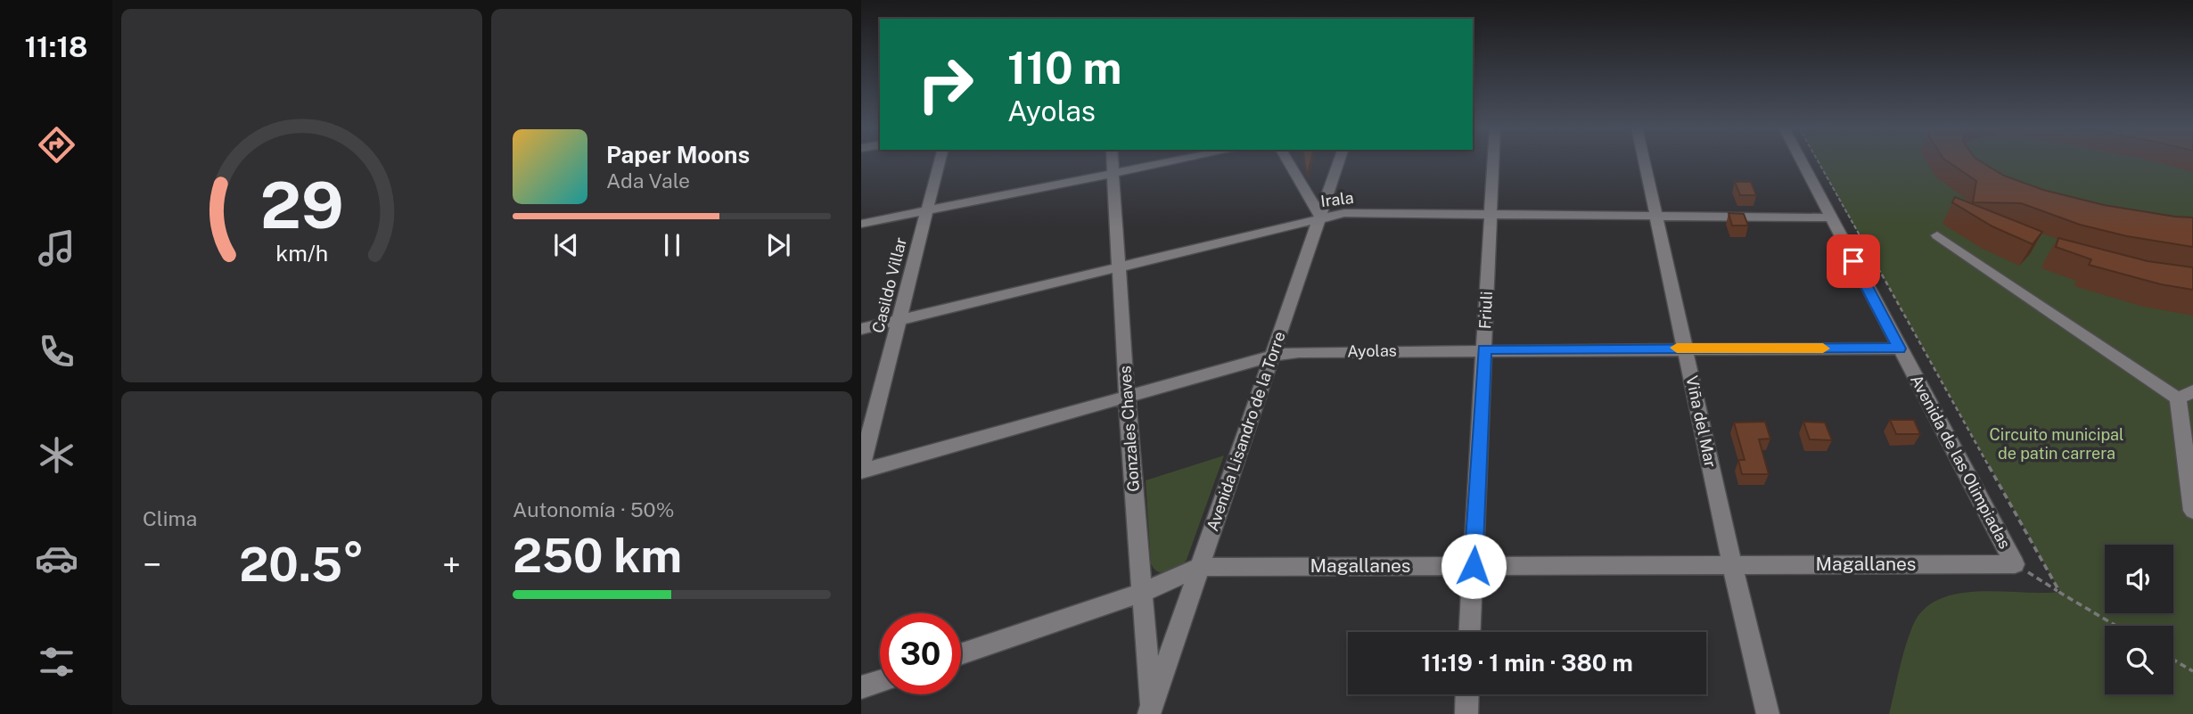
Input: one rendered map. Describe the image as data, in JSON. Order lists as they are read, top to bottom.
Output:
{
  "streets": {
    "street": [
      "Irala",
      "Casildo Villar",
      "Friuli",
      "Ayolas",
      "Viña del Mar",
      "Gonzales Chaves",
      "Avenida Lisandro de la Torre",
      "Avenida de las Olimpiadas",
      "Magallanes"
    ]
  },
  "crossings": [
    ["Irala", "Casildo Villar"],
    ["Irala", "Friuli"],
    ["Irala", "Viña del Mar"],
    ["Irala", "Gonzales Chaves"],
    ["Irala", "Avenida Lisandro de la Torre"],
    ["Irala", "Avenida de las Olimpiadas"],
    ["Casildo Villar", "Ayolas"],
    ["Friuli", "Ayolas"],
    ["Friuli", "Magallanes"],
    ["Ayolas", "Viña del Mar"],
    ["Ayolas", "Gonzales Chaves"],
    ["Ayolas", "Avenida Lisandro de la Torre"],
    ["Ayolas", "Avenida de las Olimpiadas"],
    ["Viña del Mar", "Magallanes"],
    ["Gonzales Chaves", "Avenida Lisandro de la Torre"],
    ["Gonzales Chaves", "Magallanes"],
    ["Avenida Lisandro de la Torre", "Magallanes"],
    ["Avenida de las Olimpiadas", "Magallanes"]
  ],
  "parks": ["Circuito municipal de patin carrera"],
  "page": {
    "tabs": "11:18",
    "turn": ["110 m", "Ayolas"],
    "song": ["Paper Moons", "Ada Vale"],
    "tile": [
      "Clima",
      ["Autonomía · 50%", "250 km"]
    ],
    "heat": ["−", "20.5°", "+"],
    "limit": "30",
    "trip": "11:19 · 1 min · 380 m",
    "gauge": ["29", "km/h"]
  }
}
